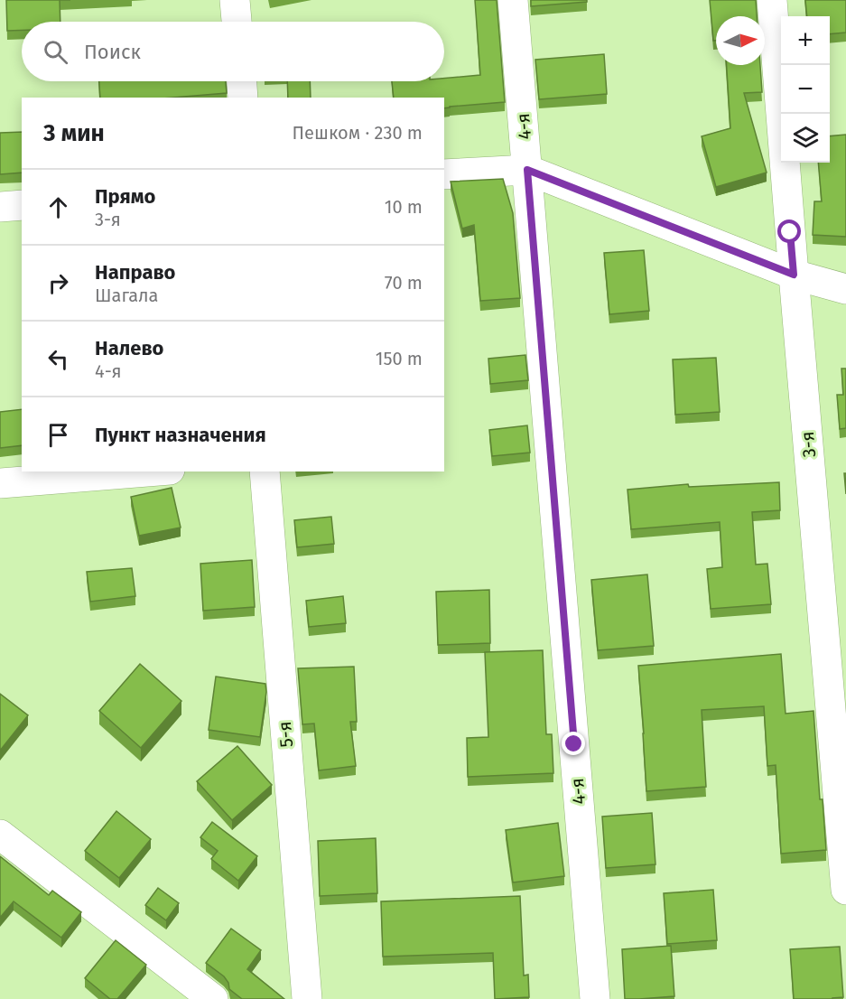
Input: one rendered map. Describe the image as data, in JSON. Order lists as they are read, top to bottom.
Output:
{
  "streets": {
    "street": ["4-я", "3-я", "5-я"]
  },
  "north": "right",
  "page": {
    "map_buttons": ["+", "−"],
    "search": "Поиск",
    "heading": ["3 мин", "Пешком · 230 m"],
    "list": [
      ["Прямо", "3-я", "10 m"],
      ["Направо", "Шагала", "70 m"],
      ["Налево", "4-я", "150 m"],
      "Пункт назначения"
    ]
  }
}
